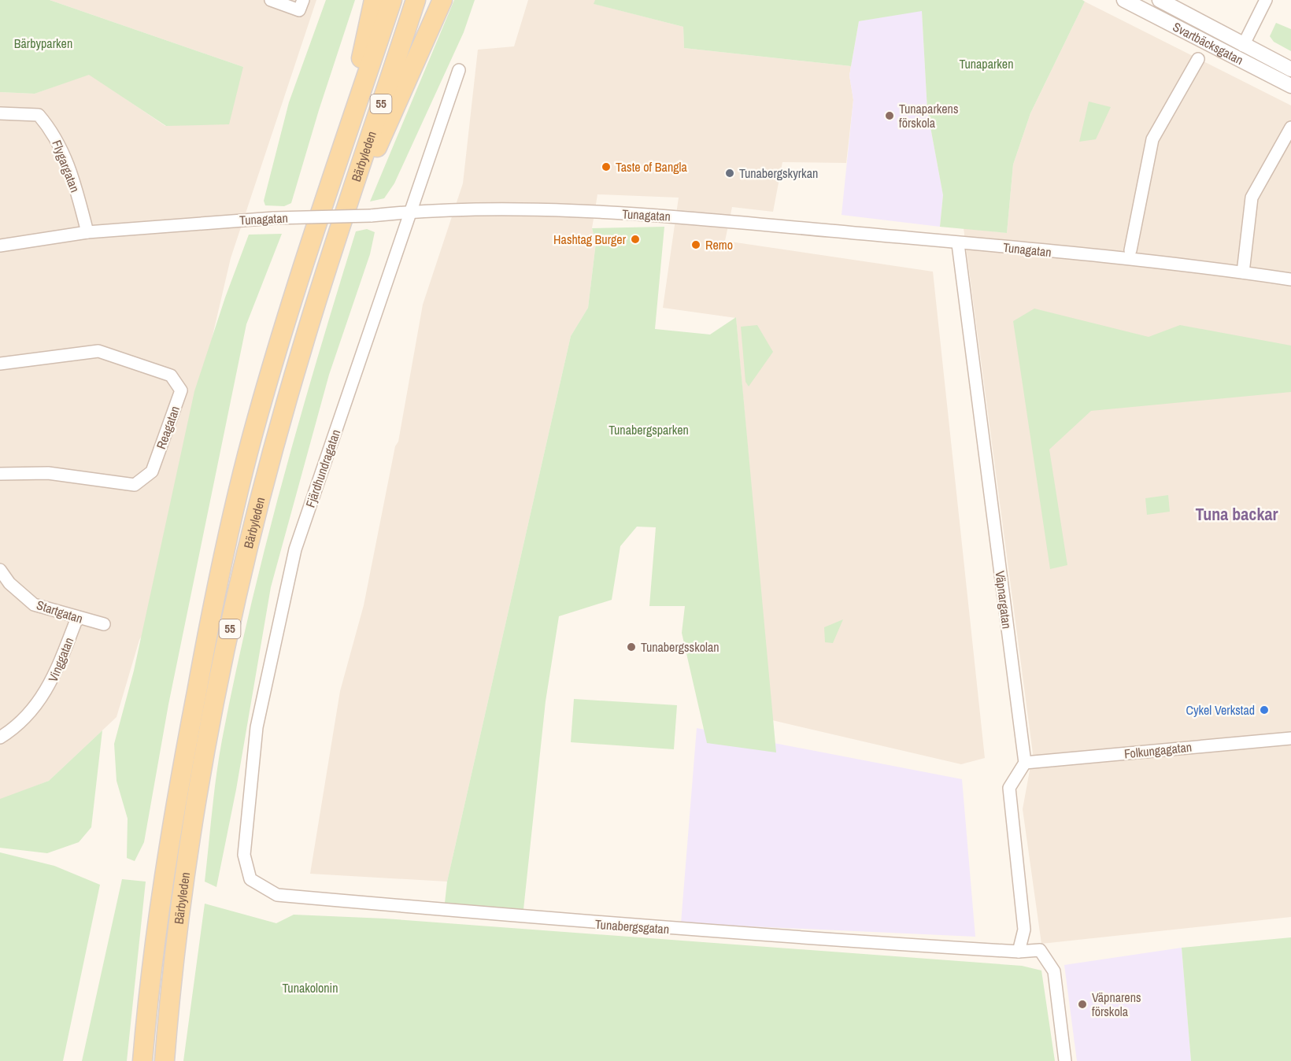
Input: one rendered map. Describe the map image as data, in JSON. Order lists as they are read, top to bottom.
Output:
{
  "streets": {
    "main road": ["55", "Bärbyleden"],
    "street": [
      "Svartbäcksgatan",
      "Flygargatan",
      "Tunagatan",
      "Reagatan",
      "Fjärdhundragatan",
      "Väpnargatan",
      "Startgatan",
      "Vinggatan",
      "Folkungagatan",
      "Tunabergsgatan"
    ]
  },
  "crossings": [
    ["Flygargatan", "Tunagatan"],
    ["Tunagatan", "Fjärdhundragatan"],
    ["Tunagatan", "Väpnargatan"],
    ["Fjärdhundragatan", "Tunabergsgatan"],
    ["Väpnargatan", "Folkungagatan"],
    ["Startgatan", "Vinggatan"]
  ],
  "districts": ["Tuna backar"],
  "parks": [
    "Bärbyparken",
    "Tunaparken",
    "Tunabergsparken",
    "Tunakolonin"
  ],
  "places": [
    "Tunaparkens förskola",
    "Taste of Bangla",
    "Tunabergskyrkan",
    "Hashtag Burger",
    "Remo",
    "Tunabergsskolan",
    "Cykel Verkstad",
    "Väpnarens förskola"
  ]
}
